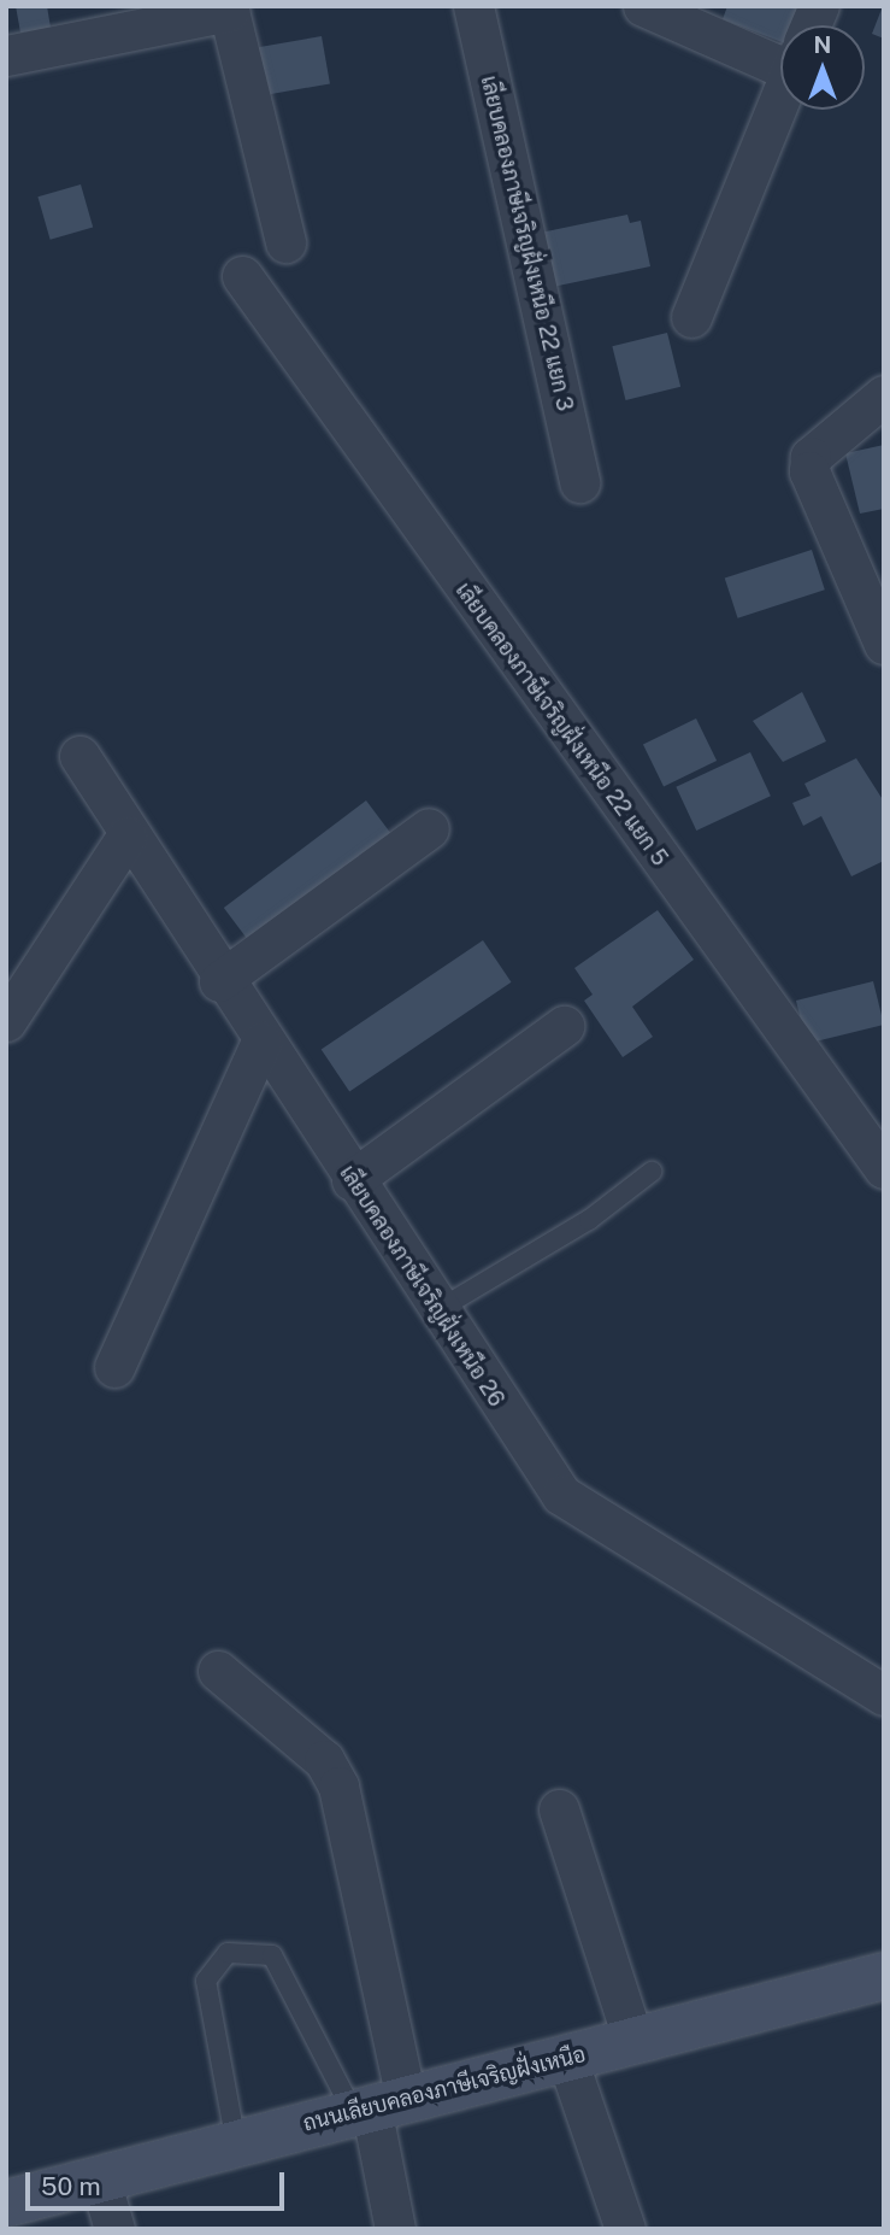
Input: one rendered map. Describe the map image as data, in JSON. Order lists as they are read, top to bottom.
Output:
{
  "streets": {
    "main road": ["ถนนเลียบคลองภาษีเจริญฝั่งเหนือ"],
    "street": ["เลียบคลองภาษีเจริญฝั่งเหนือ 22 แยก 3", "เลียบคลองภาษีเจริญฝั่งเหนือ 22 แยก 5", "เลียบคลองภาษีเจริญฝั่งเหนือ 26"]
  },
  "scale_bar": "50 m",
  "north": "top"
}
